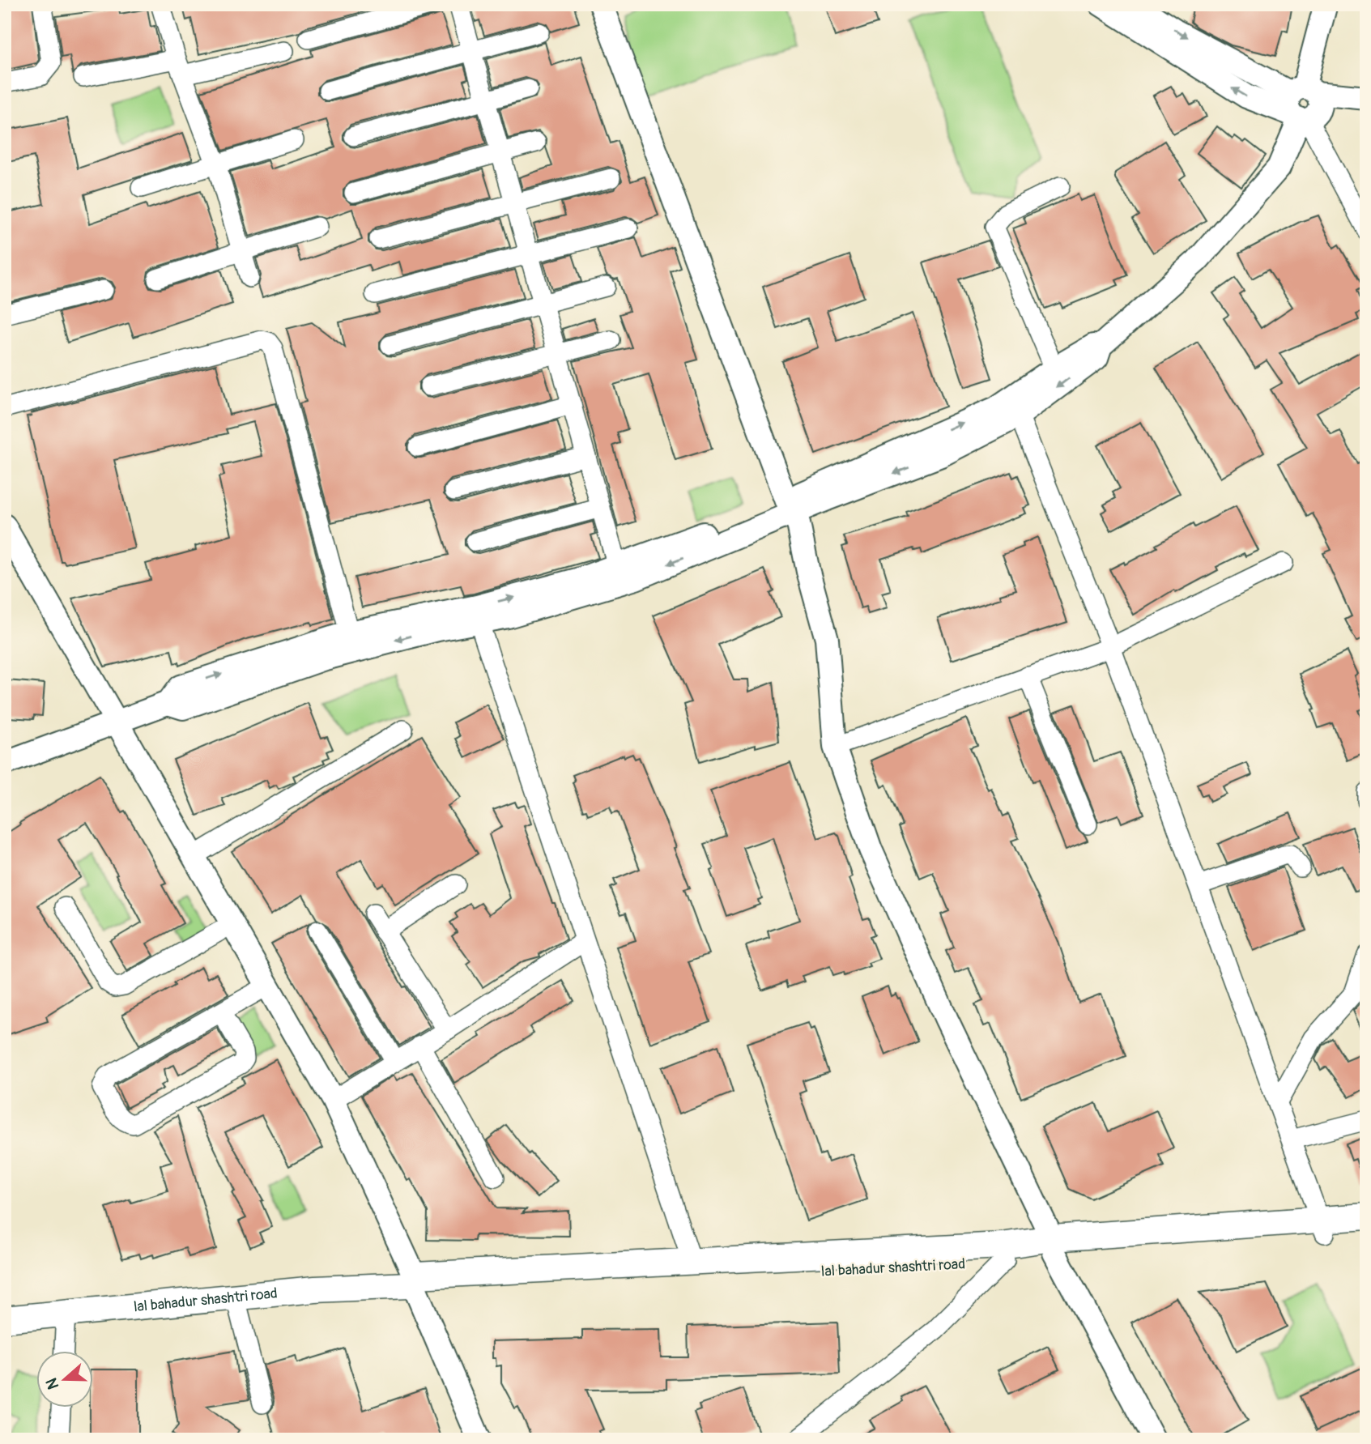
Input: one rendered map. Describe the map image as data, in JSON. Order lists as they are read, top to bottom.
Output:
{
  "streets": {
    "main road": ["lal bahadur shashtri road"]
  },
  "north": "left"
}
